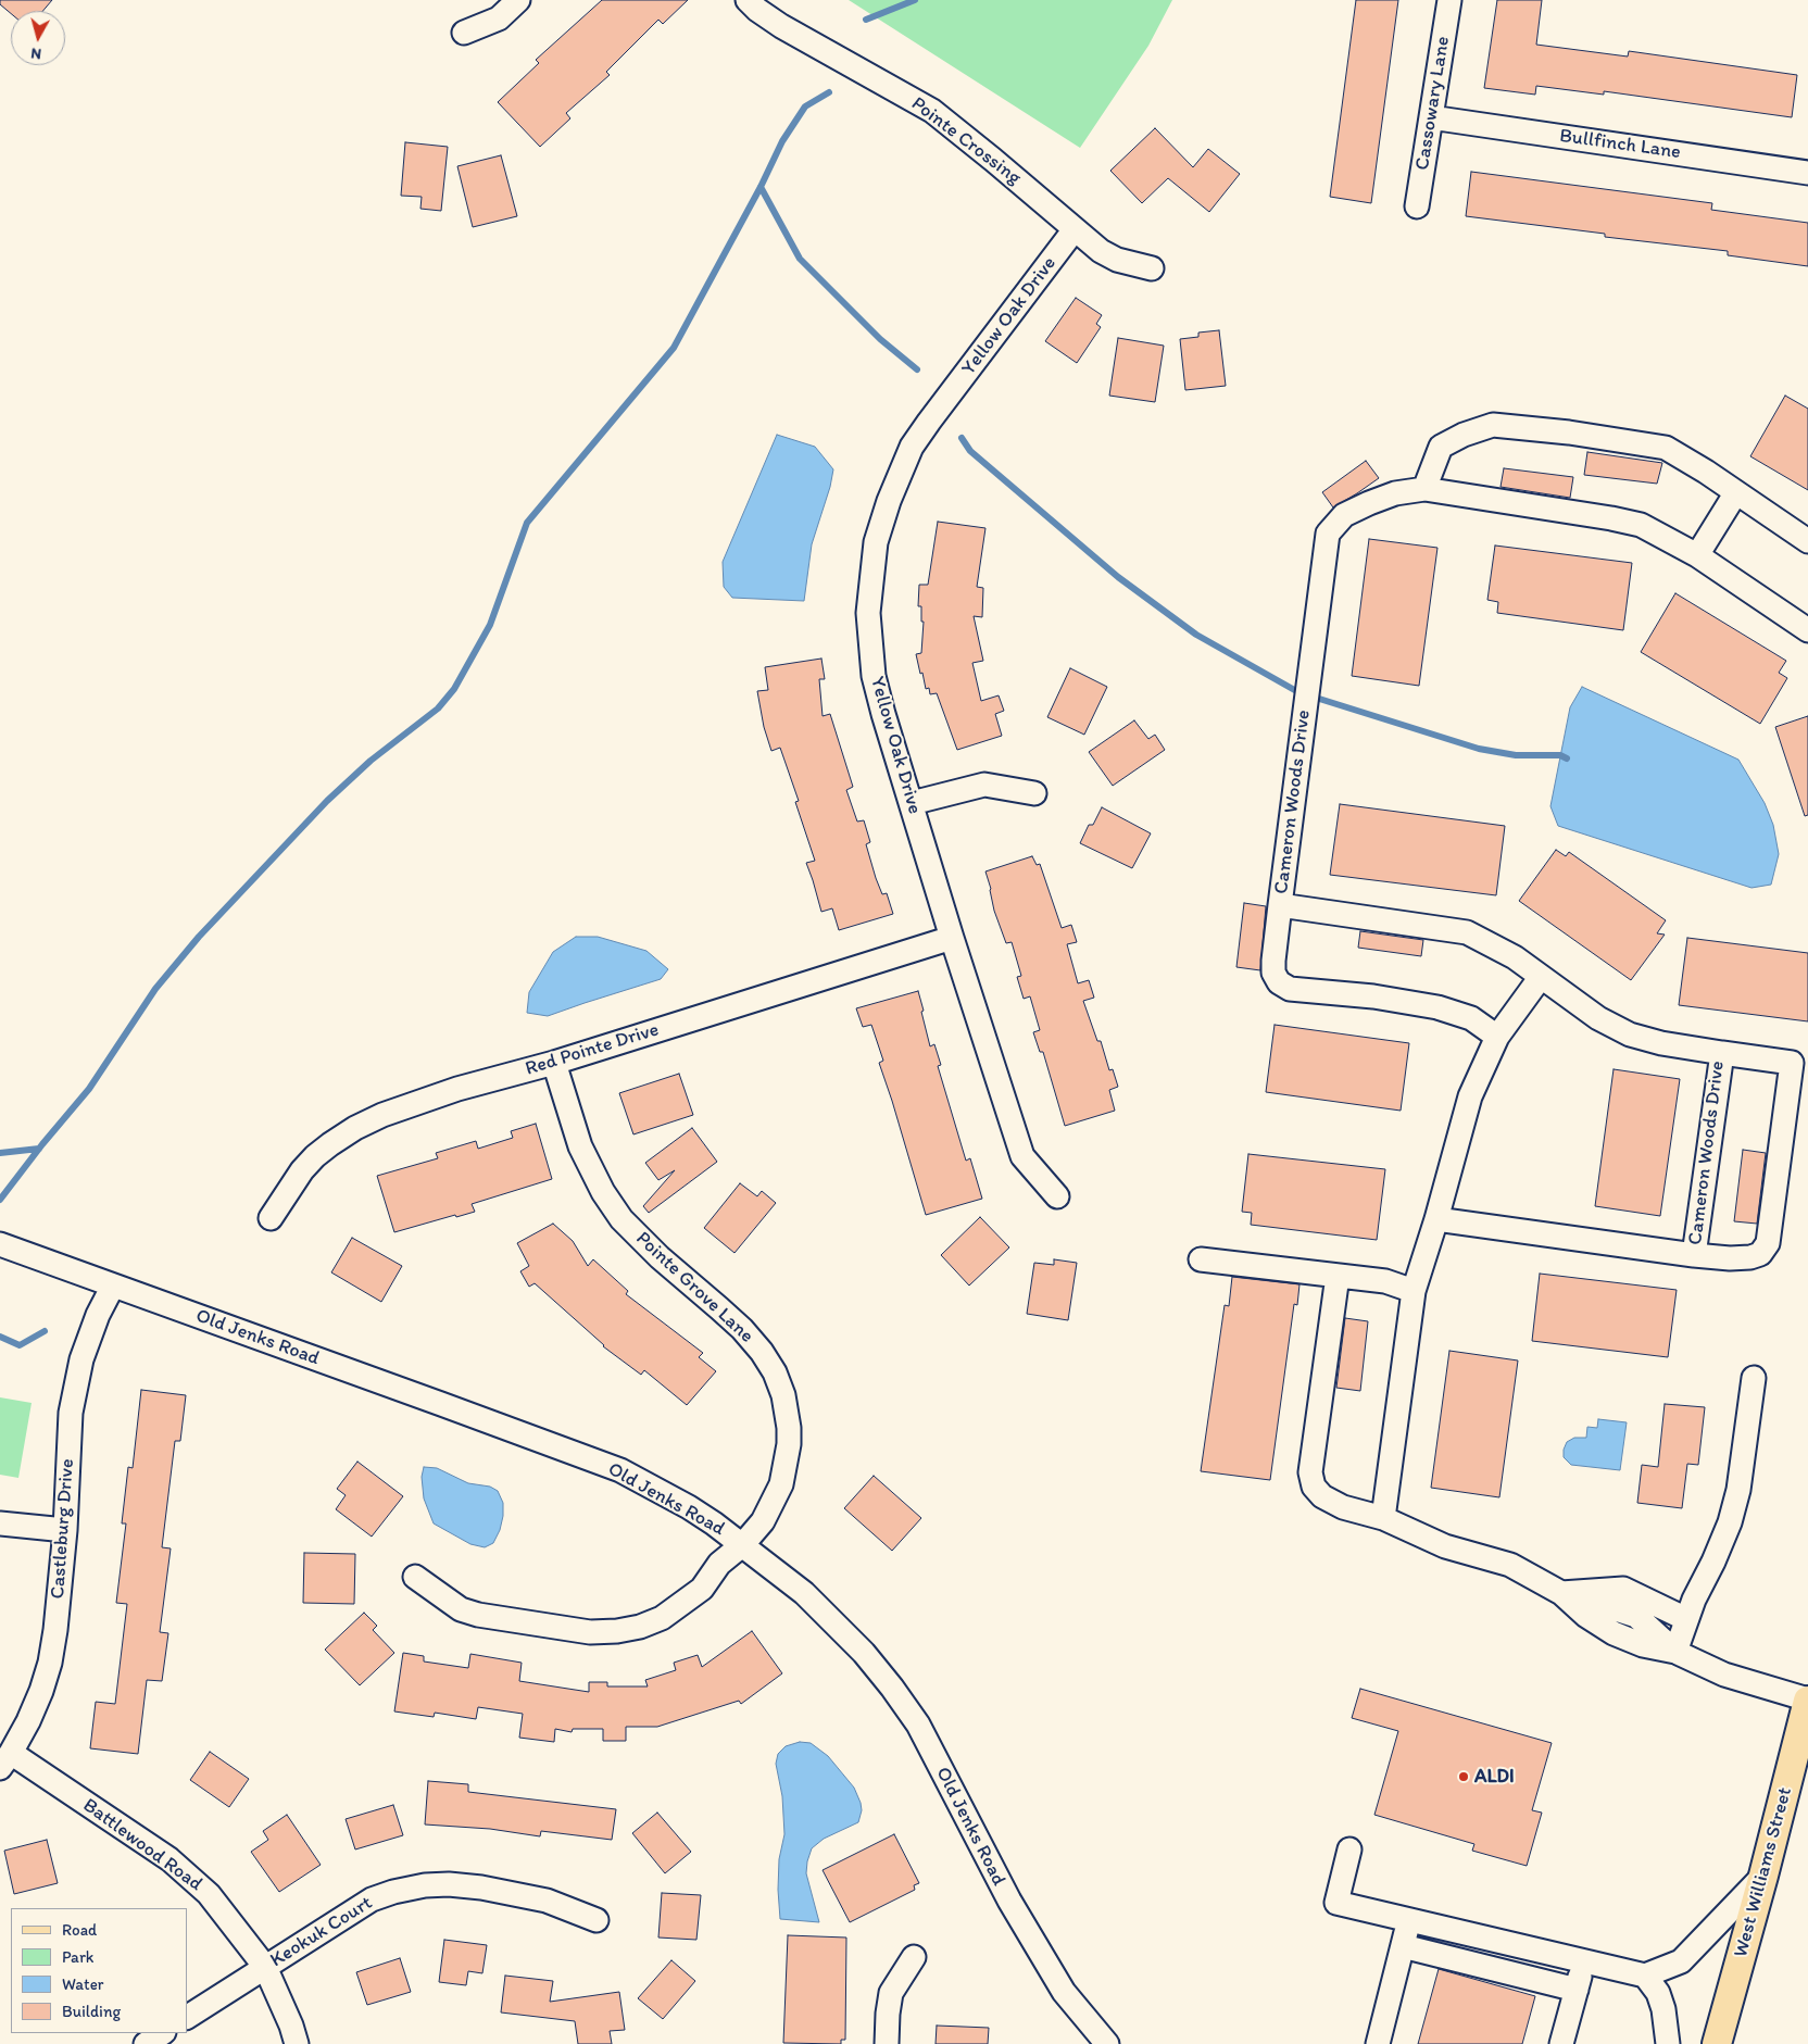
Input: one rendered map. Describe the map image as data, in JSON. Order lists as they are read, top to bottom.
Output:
{
  "streets": {
    "main road": ["West Williams Street"],
    "street": [
      "Cassowary Lane",
      "Pointe Crossing",
      "Bullfinch Lane",
      "Yellow Oak Drive",
      "Cameron Woods Drive",
      "Red Pointe Drive",
      "Pointe Grove Lane",
      "Old Jenks Road",
      "Castleburg Drive",
      "Battlewood Road",
      "Keokuk Court"
    ]
  },
  "crossings": [
    ["Cassowary Lane", "Bullfinch Lane"],
    ["Pointe Crossing", "Yellow Oak Drive"],
    ["Yellow Oak Drive", "Red Pointe Drive"],
    ["Red Pointe Drive", "Pointe Grove Lane"],
    ["Pointe Grove Lane", "Old Jenks Road"],
    ["Old Jenks Road", "Castleburg Drive"],
    ["Castleburg Drive", "Battlewood Road"],
    ["Battlewood Road", "Keokuk Court"]
  ],
  "places": ["ALDI"],
  "legend": [
    "Road",
    "Park",
    "Water",
    "Building"
  ],
  "north": "bottom"
}
